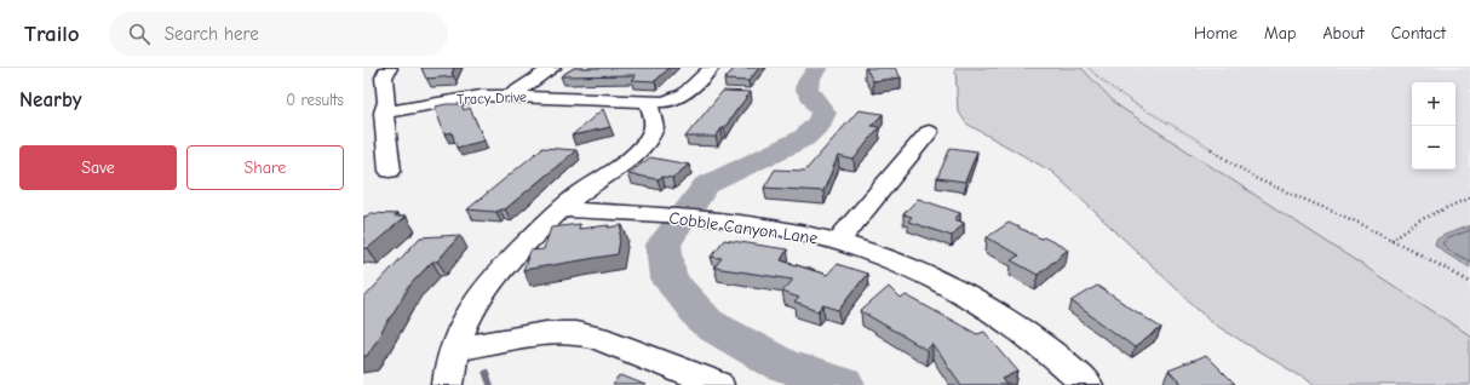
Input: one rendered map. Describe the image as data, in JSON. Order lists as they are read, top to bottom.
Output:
{
  "streets": {
    "street": ["Tracy Drive", "Cobble Canyon Lane"]
  },
  "page": {
    "header": "Trailo",
    "search": "Search here",
    "nav": [
      "Home",
      "Map",
      "About",
      "Contact"
    ],
    "heading": ["Nearby", "0 results"],
    "map_buttons": ["+", "−"],
    "buttons": ["Save", "Share"]
  }
}
